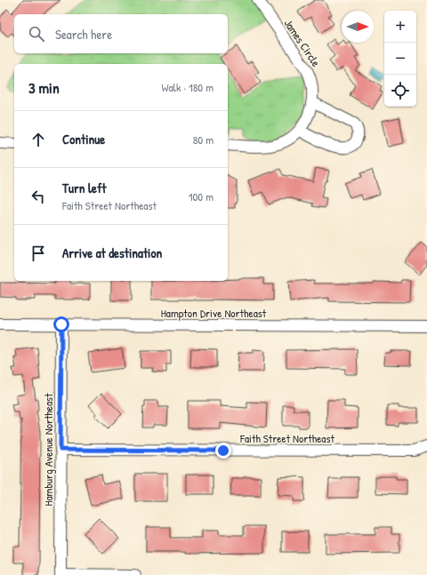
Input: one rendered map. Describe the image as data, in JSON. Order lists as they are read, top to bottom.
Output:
{
  "streets": {
    "street": [
      "James Circle",
      "Hampton Drive Northeast",
      "Faith Street Northeast",
      "Hamburg Avenue Northeast"
    ]
  },
  "crossings": [
    ["Hampton Drive Northeast", "Hamburg Avenue Northeast"],
    ["Faith Street Northeast", "Hamburg Avenue Northeast"]
  ],
  "north": "right",
  "page": {
    "map_buttons": ["+", "−"],
    "search": "Search here",
    "heading": ["3 min", "Walk · 180 m"],
    "list": [
      ["Continue", "80 m"],
      ["Turn left", "Faith Street Northeast", "100 m"],
      "Arrive at destination"
    ]
  }
}
